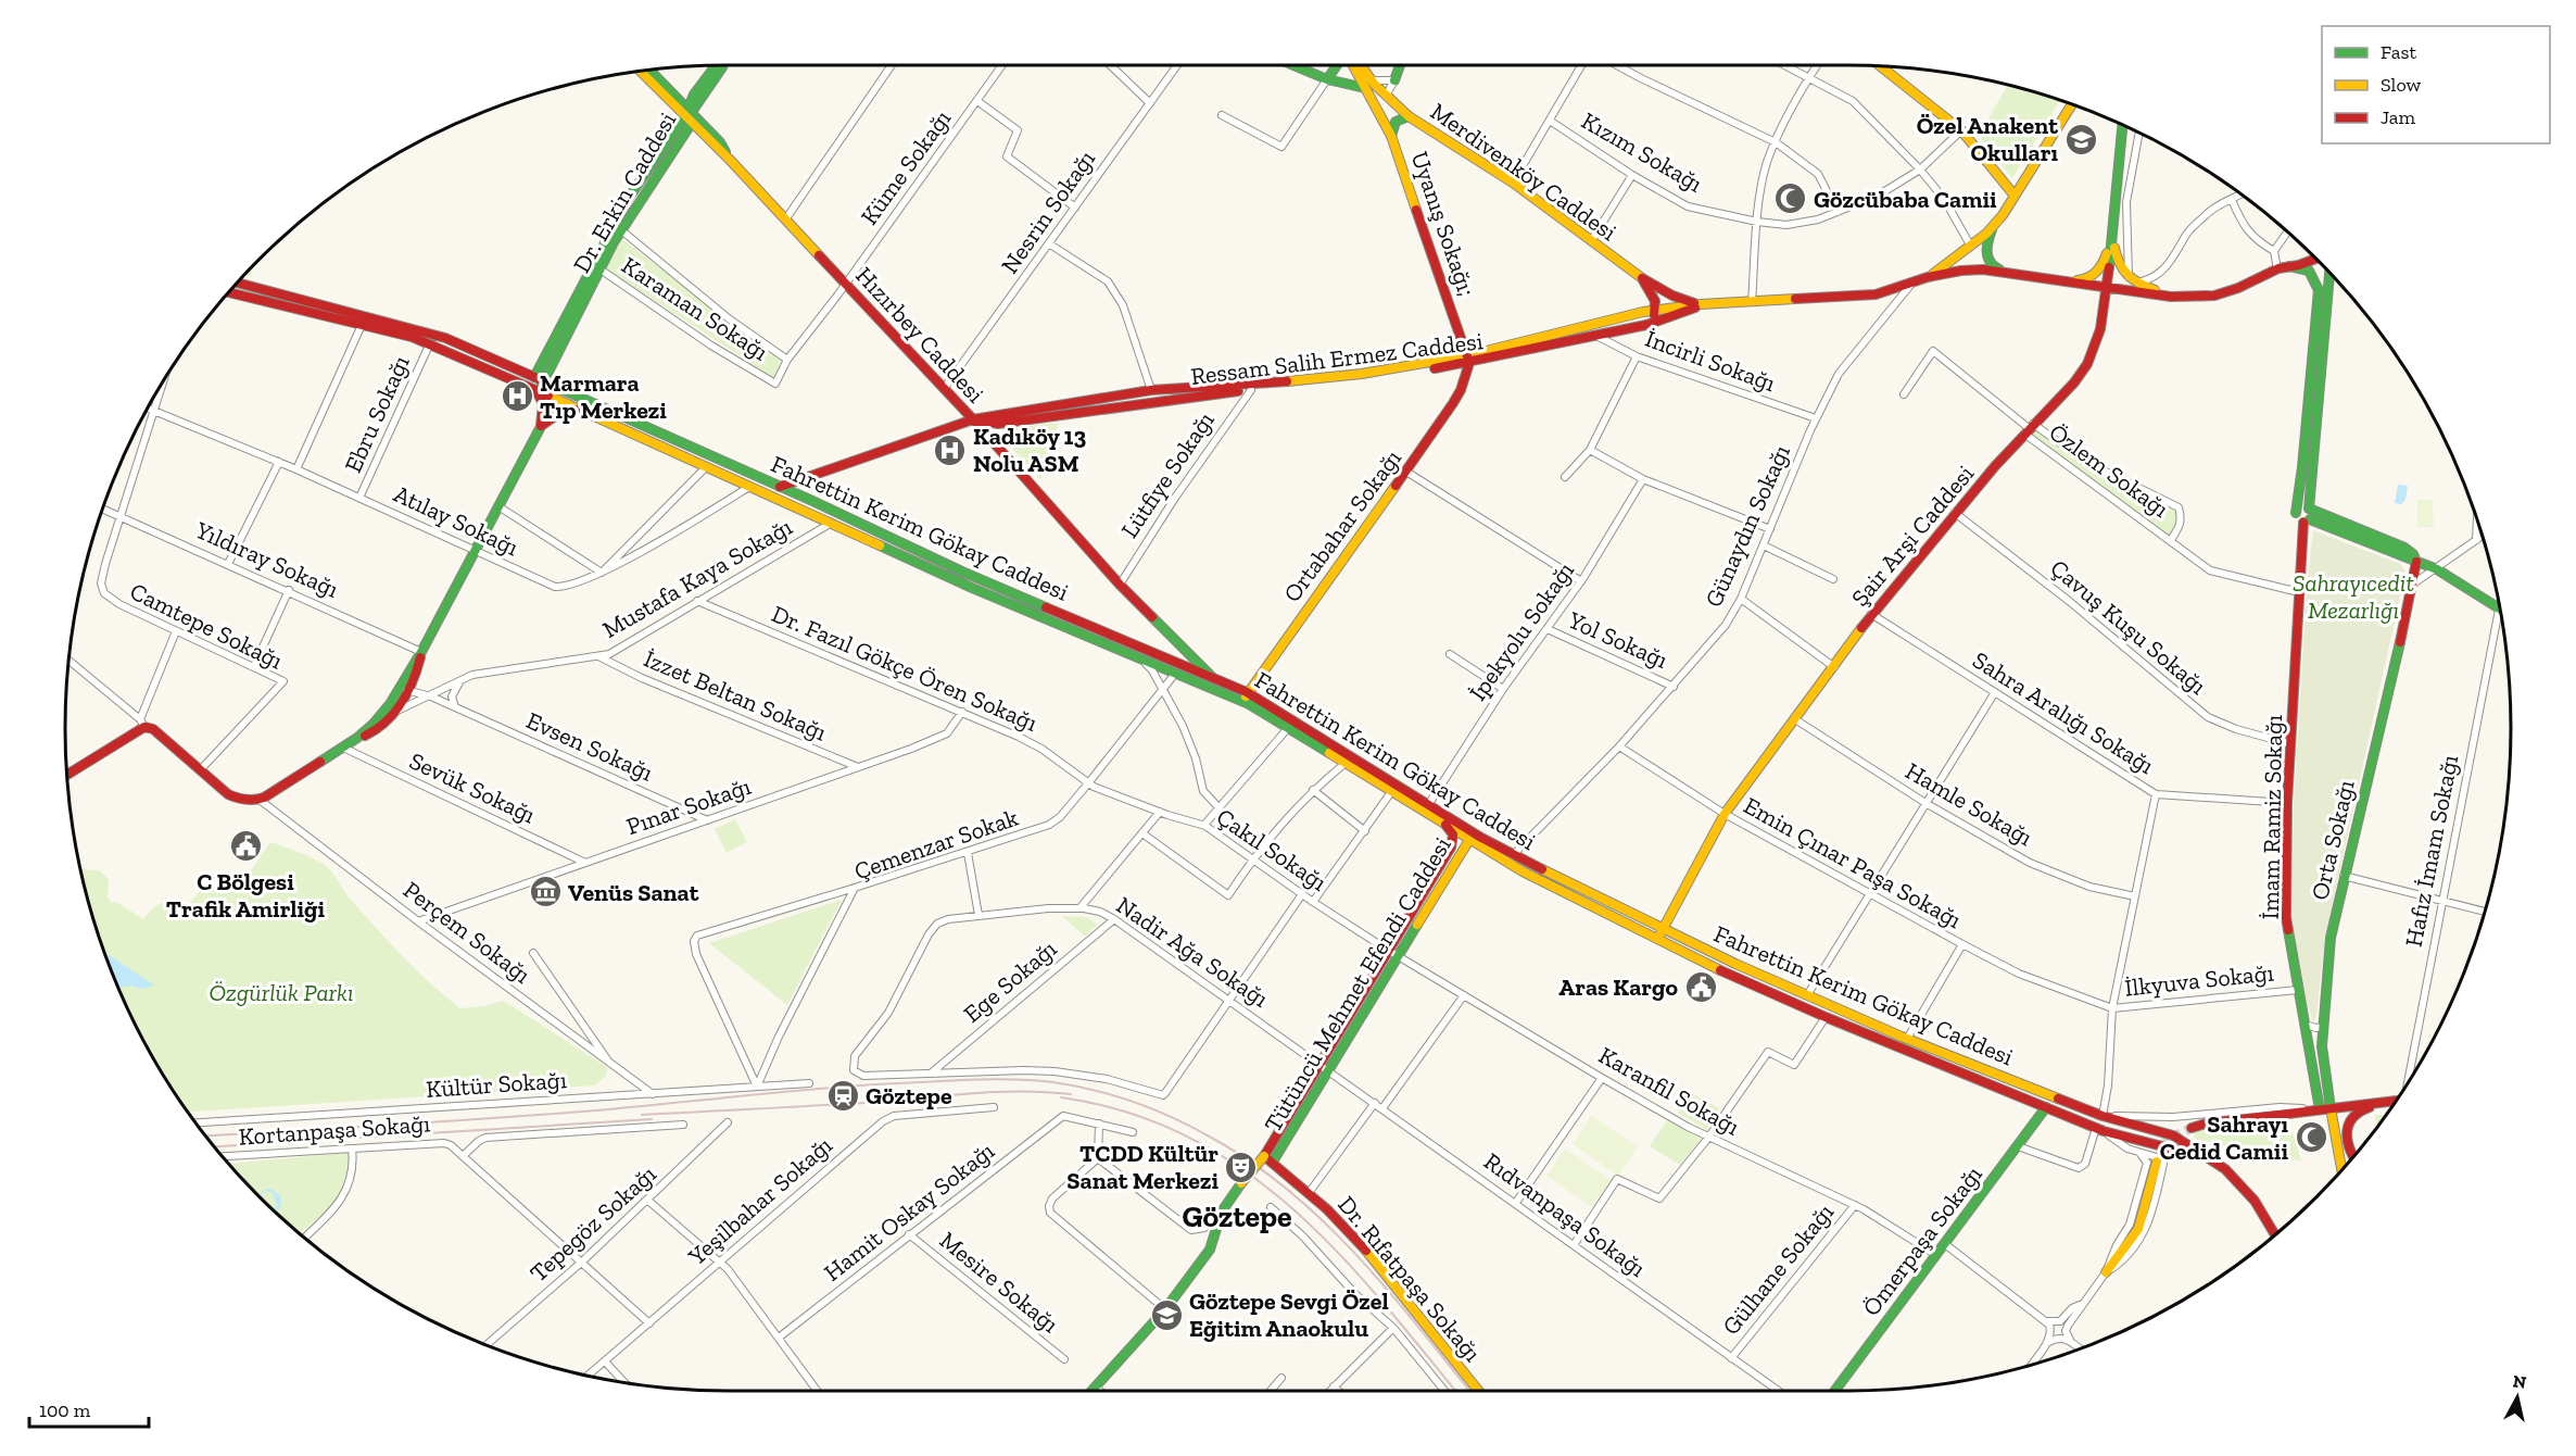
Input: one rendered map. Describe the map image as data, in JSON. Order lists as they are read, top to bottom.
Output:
{
  "streets": {
    "main road": [
      "Merdivenköy Caddesi",
      "Dr. Erkin Caddesi",
      "Uyanış Sokağı;",
      "Hızırbey Caddesi",
      "Ressam Salih Ermez Caddesi",
      "Ortabahar Sokağı",
      "Fahrettin Kerim Gökay Caddesi",
      "Şair Arşi Caddesi",
      "İmam Ramiz Sokağı",
      "Orta Sokağı",
      "Tütüncü Mehmet Efendi Caddesi",
      "Ömerpaşa Sokağı",
      "Dr. Rıfatpaşa Sokağı"
    ],
    "street": [
      "Kızım Sokağı",
      "Küme Sokağı",
      "Nesrin Sokağı",
      "Karaman Sokağı",
      "İncirli Sokağı",
      "Ebru Sokağı",
      "Özlem Sokağı",
      "Lütfiye Sokağı",
      "Atılay Sokağı",
      "Günaydın Sokağı",
      "Yıldıray Sokağı",
      "Mustafa Kaya Sokağı",
      "Camtepe Sokağı",
      "Çavuş Kuşu Sokağı",
      "İpekyolu Sokağı",
      "Yol Sokağı",
      "Dr. Fazıl Gökçe Ören Sokağı",
      "İzzet Beltan Sokağı",
      "Sahra Aralığı Sokağı",
      "Evsen Sokağı",
      "Sevük Sokağı",
      "Hamle Sokağı",
      "Pınar Sokağı",
      "Çemenzar Sokak",
      "Çakıl Sokağı",
      "Hafız İmam Sokağı",
      "Emin Çınar Paşa Sokağı",
      "Perçem Sokağı",
      "Nadir Ağa Sokağı",
      "İlkyuva Sokağı",
      "Ege Sokağı",
      "Kültür Sokağı",
      "Karanfil Sokağı",
      "Kortanpaşa Sokağı",
      "Yeşilbahar Sokağı",
      "Hamit Oskay Sokağı",
      "Rıdvanpaşa Sokağı",
      "Tepegöz Sokağı",
      "Gülhane Sokağı",
      "Mesire Sokağı"
    ]
  },
  "crossings": [
    ["Küme Sokağı", "Karaman Sokağı"],
    ["Küme Sokağı", "Hızırbey Caddesi"],
    ["Merdivenköy Caddesi", "Uyanış Sokağı;"],
    ["Merdivenköy Caddesi", "Ressam Salih Ermez Caddesi"],
    ["Dr. Erkin Caddesi", "Karaman Sokağı"],
    ["Dr. Erkin Caddesi", "Hızırbey Caddesi"],
    ["Dr. Erkin Caddesi", "Fahrettin Kerim Gökay Caddesi"],
    ["Nesrin Sokağı", "Hızırbey Caddesi"],
    ["Uyanış Sokağı;", "Ressam Salih Ermez Caddesi"],
    ["Uyanış Sokağı;", "Ortabahar Sokağı"],
    ["Hızırbey Caddesi", "Ressam Salih Ermez Caddesi"],
    ["Hızırbey Caddesi", "Lütfiye Sokağı"],
    ["Hızırbey Caddesi", "Fahrettin Kerim Gökay Caddesi"],
    ["Ressam Salih Ermez Caddesi", "İncirli Sokağı"],
    ["Ressam Salih Ermez Caddesi", "Lütfiye Sokağı"],
    ["Ressam Salih Ermez Caddesi", "Ortabahar Sokağı"],
    ["Ressam Salih Ermez Caddesi", "Günaydın Sokağı"],
    ["Ressam Salih Ermez Caddesi", "Fahrettin Kerim Gökay Caddesi"],
    ["Ressam Salih Ermez Caddesi", "Şair Arşi Caddesi"],
    ["İncirli Sokağı", "Günaydın Sokağı"],
    ["Ebru Sokağı", "Atılay Sokağı"],
    ["Ebru Sokağı", "Fahrettin Kerim Gökay Caddesi"],
    ["Özlem Sokağı", "Şair Arşi Caddesi"],
    ["Özlem Sokağı", "İmam Ramiz Sokağı"],
    ["Atılay Sokağı", "Fahrettin Kerim Gökay Caddesi"],
    ["Atılay Sokağı", "Camtepe Sokağı"],
    ["Ortabahar Sokağı", "Fahrettin Kerim Gökay Caddesi"],
    ["Günaydın Sokağı", "Fahrettin Kerim Gökay Caddesi"],
    ["Günaydın Sokağı", "Yol Sokağı"],
    ["Günaydın Sokağı", "Emin Çınar Paşa Sokağı"],
    ["Fahrettin Kerim Gökay Caddesi", "Şair Arşi Caddesi"],
    ["Fahrettin Kerim Gökay Caddesi", "Mustafa Kaya Sokağı"],
    ["Fahrettin Kerim Gökay Caddesi", "İpekyolu Sokağı"],
    ["Fahrettin Kerim Gökay Caddesi", "Çemenzar Sokak"],
    ["Fahrettin Kerim Gökay Caddesi", "Tütüncü Mehmet Efendi Caddesi"],
    ["Fahrettin Kerim Gökay Caddesi", "Ömerpaşa Sokağı"],
    ["Şair Arşi Caddesi", "Çavuş Kuşu Sokağı"],
    ["Şair Arşi Caddesi", "Sahra Aralığı Sokağı"],
    ["Şair Arşi Caddesi", "Hamle Sokağı"],
    ["Şair Arşi Caddesi", "Emin Çınar Paşa Sokağı"],
    ["Yıldıray Sokağı", "Camtepe Sokağı"],
    ["Mustafa Kaya Sokağı", "Dr. Fazıl Gökçe Ören Sokağı"],
    ["Mustafa Kaya Sokağı", "İzzet Beltan Sokağı"],
    ["Mustafa Kaya Sokağı", "Evsen Sokağı"],
    ["Çavuş Kuşu Sokağı", "İmam Ramiz Sokağı"],
    ["İpekyolu Sokağı", "Yol Sokağı"],
    ["Dr. Fazıl Gökçe Ören Sokağı", "Pınar Sokağı"],
    ["Dr. Fazıl Gökçe Ören Sokağı", "Çemenzar Sokak"],
    ["Dr. Fazıl Gökçe Ören Sokağı", "Çakıl Sokağı"],
    ["İzzet Beltan Sokağı", "Pınar Sokağı"],
    ["Sahra Aralığı Sokağı", "İmam Ramiz Sokağı"],
    ["Evsen Sokağı", "Pınar Sokağı"],
    ["Sevük Sokağı", "Pınar Sokağı"],
    ["Pınar Sokağı", "Perçem Sokağı"],
    ["İmam Ramiz Sokağı", "İlkyuva Sokağı"],
    ["Çemenzar Sokak", "Çakıl Sokağı"],
    ["Çemenzar Sokak", "Kültür Sokağı"],
    ["Çakıl Sokağı", "Tütüncü Mehmet Efendi Caddesi"],
    ["Çakıl Sokağı", "Karanfil Sokağı"],
    ["Emin Çınar Paşa Sokağı", "İlkyuva Sokağı"],
    ["Perçem Sokağı", "Kültür Sokağı"],
    ["Nadir Ağa Sokağı", "Ege Sokağı"],
    ["Nadir Ağa Sokağı", "Tütüncü Mehmet Efendi Caddesi"],
    ["Nadir Ağa Sokağı", "Rıdvanpaşa Sokağı"],
    ["Tütüncü Mehmet Efendi Caddesi", "Karanfil Sokağı"],
    ["Tütüncü Mehmet Efendi Caddesi", "Rıdvanpaşa Sokağı"],
    ["Tütüncü Mehmet Efendi Caddesi", "Dr. Rıfatpaşa Sokağı"],
    ["Karanfil Sokağı", "Ömerpaşa Sokağı"],
    ["Karanfil Sokağı", "Gülhane Sokağı"],
    ["Hamit Oskay Sokağı", "Mesire Sokağı"],
    ["Rıdvanpaşa Sokağı", "Gülhane Sokağı"]
  ],
  "districts": ["Göztepe"],
  "parks": ["Sahrayıcedit Mezarlığı", "Özgürlük Parkı"],
  "places": {
    "school or university": ["Özel Anakent Okulları", "Göztepe Sevgi Özel Eğitim Anaokulu"],
    "mosque": ["Gözcübaba Camii", "Sahrayı Cedid Camii"],
    "hospital": ["Marmara Tıp Merkezi", "Kadıköy 13 Nolu ASM"],
    "public building": ["C Bölgesi Trafik Amirliği", "Aras Kargo"],
    "museum": ["Venüs Sanat"],
    "station": ["Göztepe"],
    "theatre": ["TCDD Kültür Sanat Merkezi"]
  },
  "legend": ["Fast", "Slow", "Jam"],
  "scale_bar": "100 m",
  "north": "top"
}
